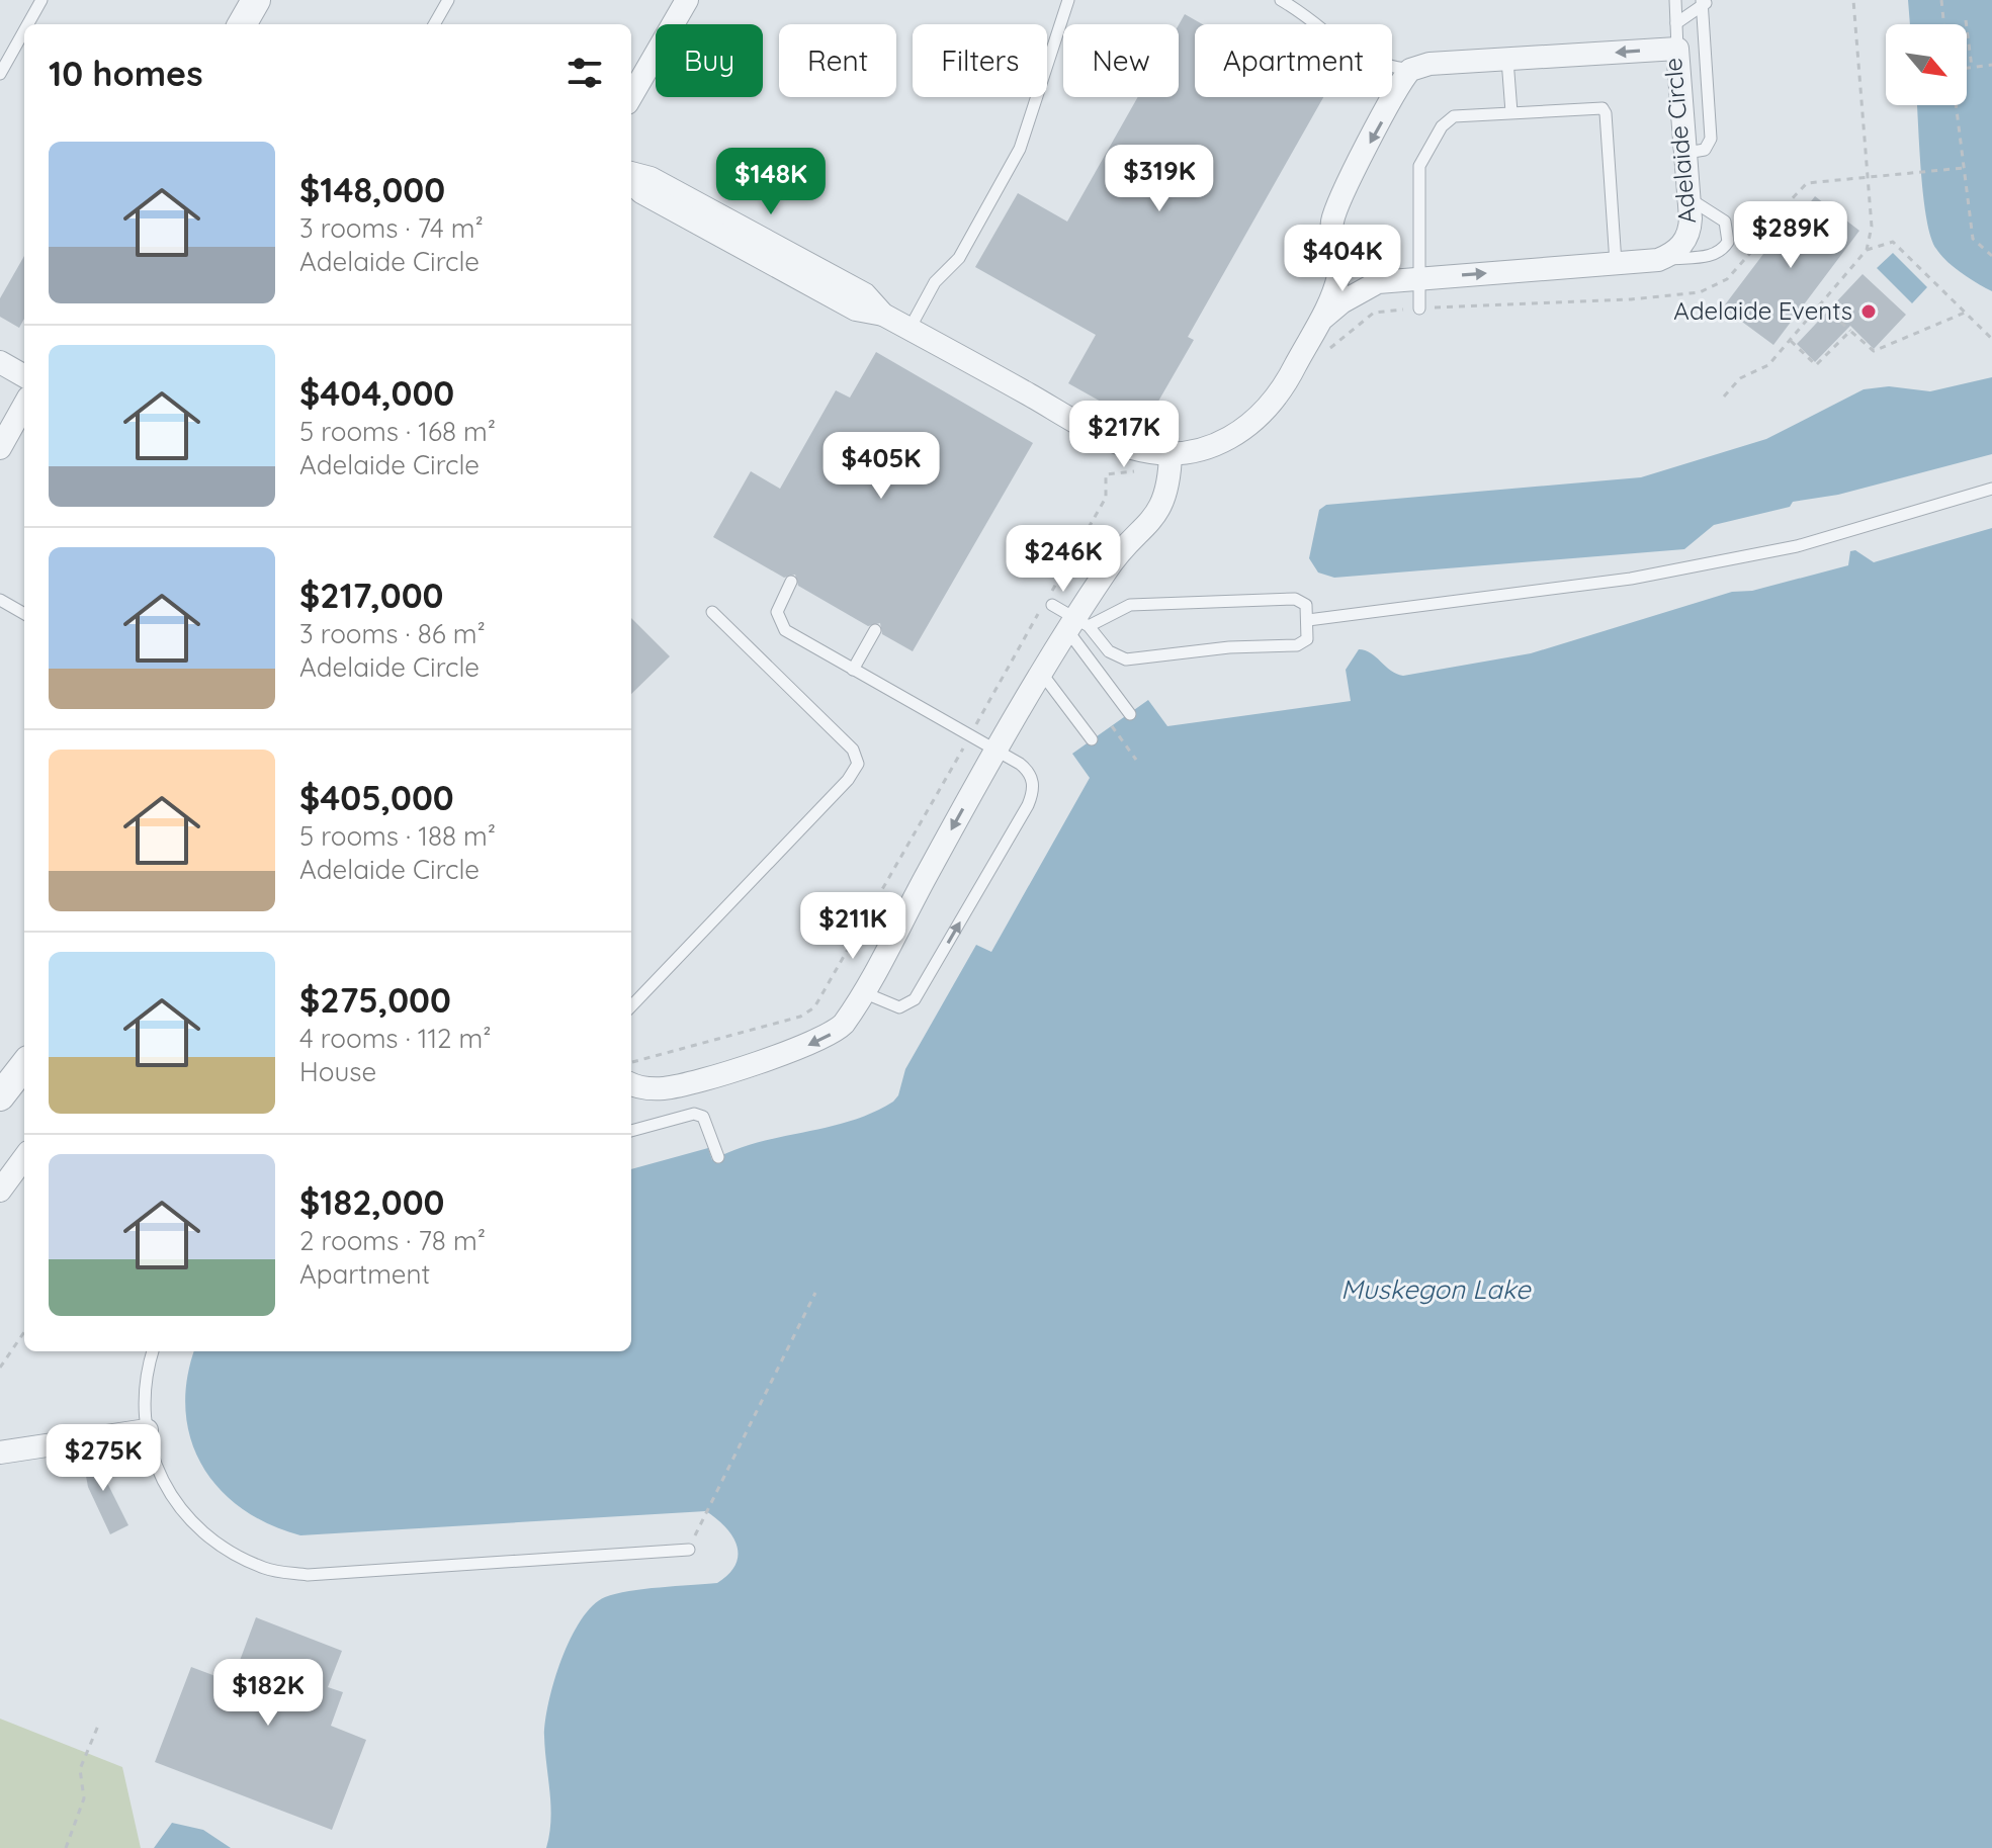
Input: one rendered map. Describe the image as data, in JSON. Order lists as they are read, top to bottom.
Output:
{
  "streets": {
    "street": ["Adelaide Circle"]
  },
  "water": ["Muskegon Lake"],
  "places": ["Adelaide Events"],
  "north": "bottom right",
  "page": {
    "chip": [
      "Buy",
      "Rent",
      "Filters",
      "New",
      "Apartment"
    ],
    "heading": "10 homes",
    "list": [
      {
        "name": "$148,000",
        "note": "3 rooms · 74 m² · Adelaide Circle"
      },
      {
        "name": "$404,000",
        "note": "5 rooms · 168 m² · Adelaide Circle"
      },
      {
        "name": "$217,000",
        "note": "3 rooms · 86 m² · Adelaide Circle"
      },
      {
        "name": "$405,000",
        "note": "5 rooms · 188 m² · Adelaide Circle"
      },
      {
        "name": "$275,000",
        "note": "4 rooms · 112 m² · House"
      },
      {
        "name": "$182,000",
        "note": "2 rooms · 78 m² · Apartment"
      }
    ],
    "price": [
      "$319K",
      "$148K",
      "$289K",
      "$404K",
      "$217K",
      "$405K",
      "$246K",
      "$211K",
      "$275K",
      "$182K"
    ]
  }
}
